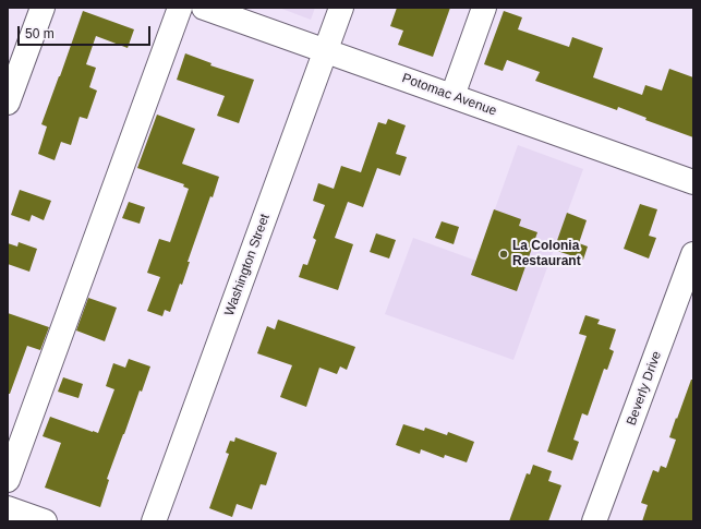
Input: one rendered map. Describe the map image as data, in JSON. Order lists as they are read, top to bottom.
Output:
{
  "streets": {
    "street": ["Potomac Avenue", "Washington Street", "Beverly Drive"]
  },
  "crossings": [
    ["Potomac Avenue", "Washington Street"]
  ],
  "places": ["La Colonia Restaurant"],
  "scale_bar": "50 m"
}
